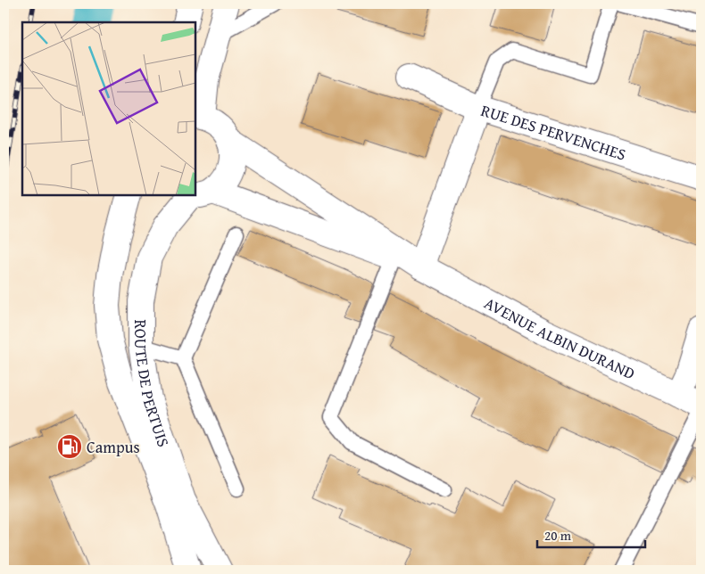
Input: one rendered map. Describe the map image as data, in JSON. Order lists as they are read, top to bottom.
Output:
{
  "streets": {
    "street": ["RUE DES PERVENCHES", "AVENUE ALBIN DURAND", "ROUTE DE PERTUIS"]
  },
  "places": {
    "fuel station": ["Campus"]
  },
  "scale_bar": "20 m"
}
